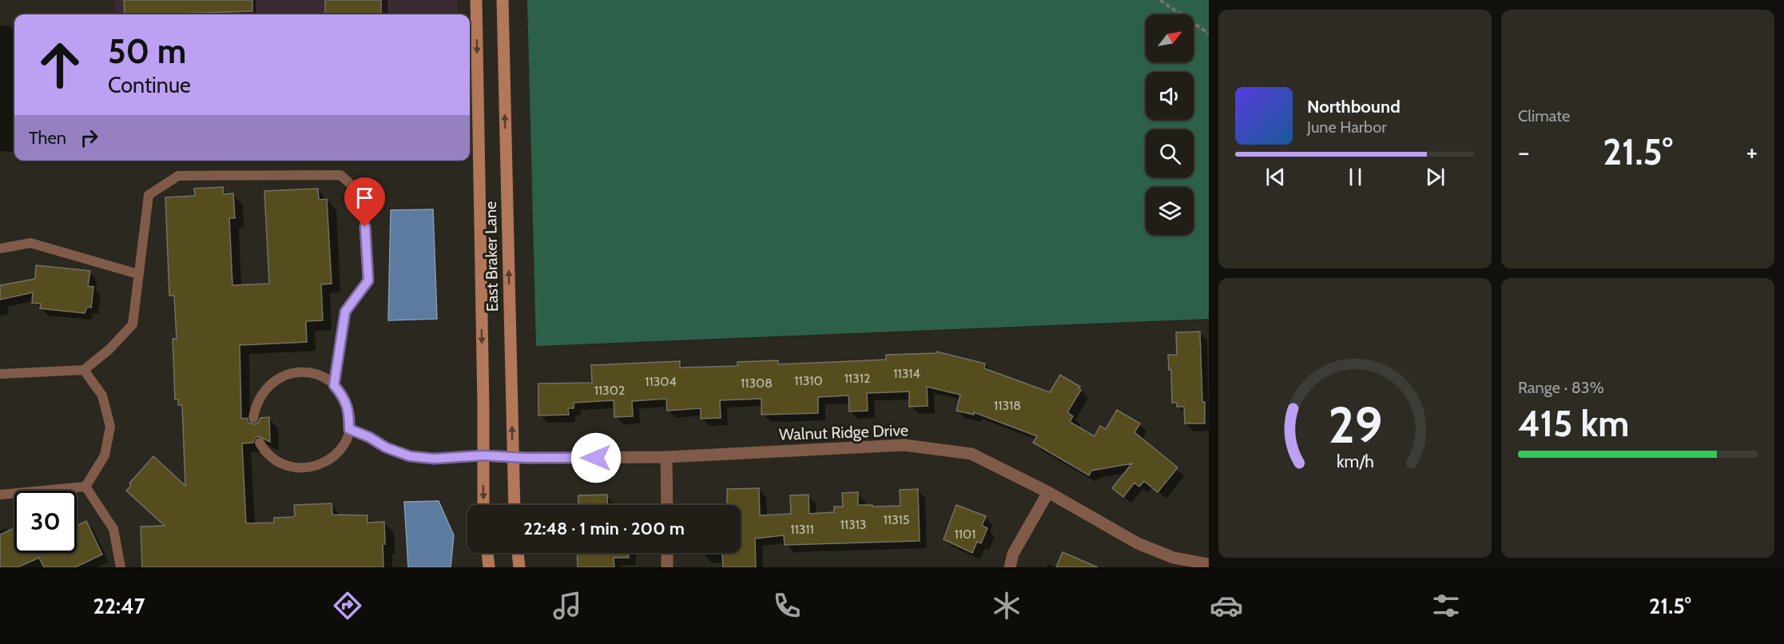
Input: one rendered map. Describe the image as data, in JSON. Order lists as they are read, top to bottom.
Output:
{
  "streets": {
    "main road": ["East Braker Lane"],
    "street": ["Walnut Ridge Drive"]
  },
  "crossings": [
    ["East Braker Lane", "Walnut Ridge Drive"]
  ],
  "house_numbers": [
    "11314",
    "11312",
    "11310",
    "11304",
    "11308",
    "11302",
    "11318",
    "11315",
    "11313",
    "11311",
    "1101"
  ],
  "north": "top right",
  "page": {
    "tile": [
      "Climate",
      ["Range · 83%", "415 km"]
    ],
    "turn": ["50 m", "Continue"],
    "song": ["Northbound", "June Harbor"],
    "then": "Then",
    "heat": ["−", "21.5°", "+"],
    "limit": "30",
    "trip": "22:48 · 1 min · 200 m",
    "tabs": ["22:47", "21.5°"],
    "gauge": ["29", "km/h"]
  }
}
